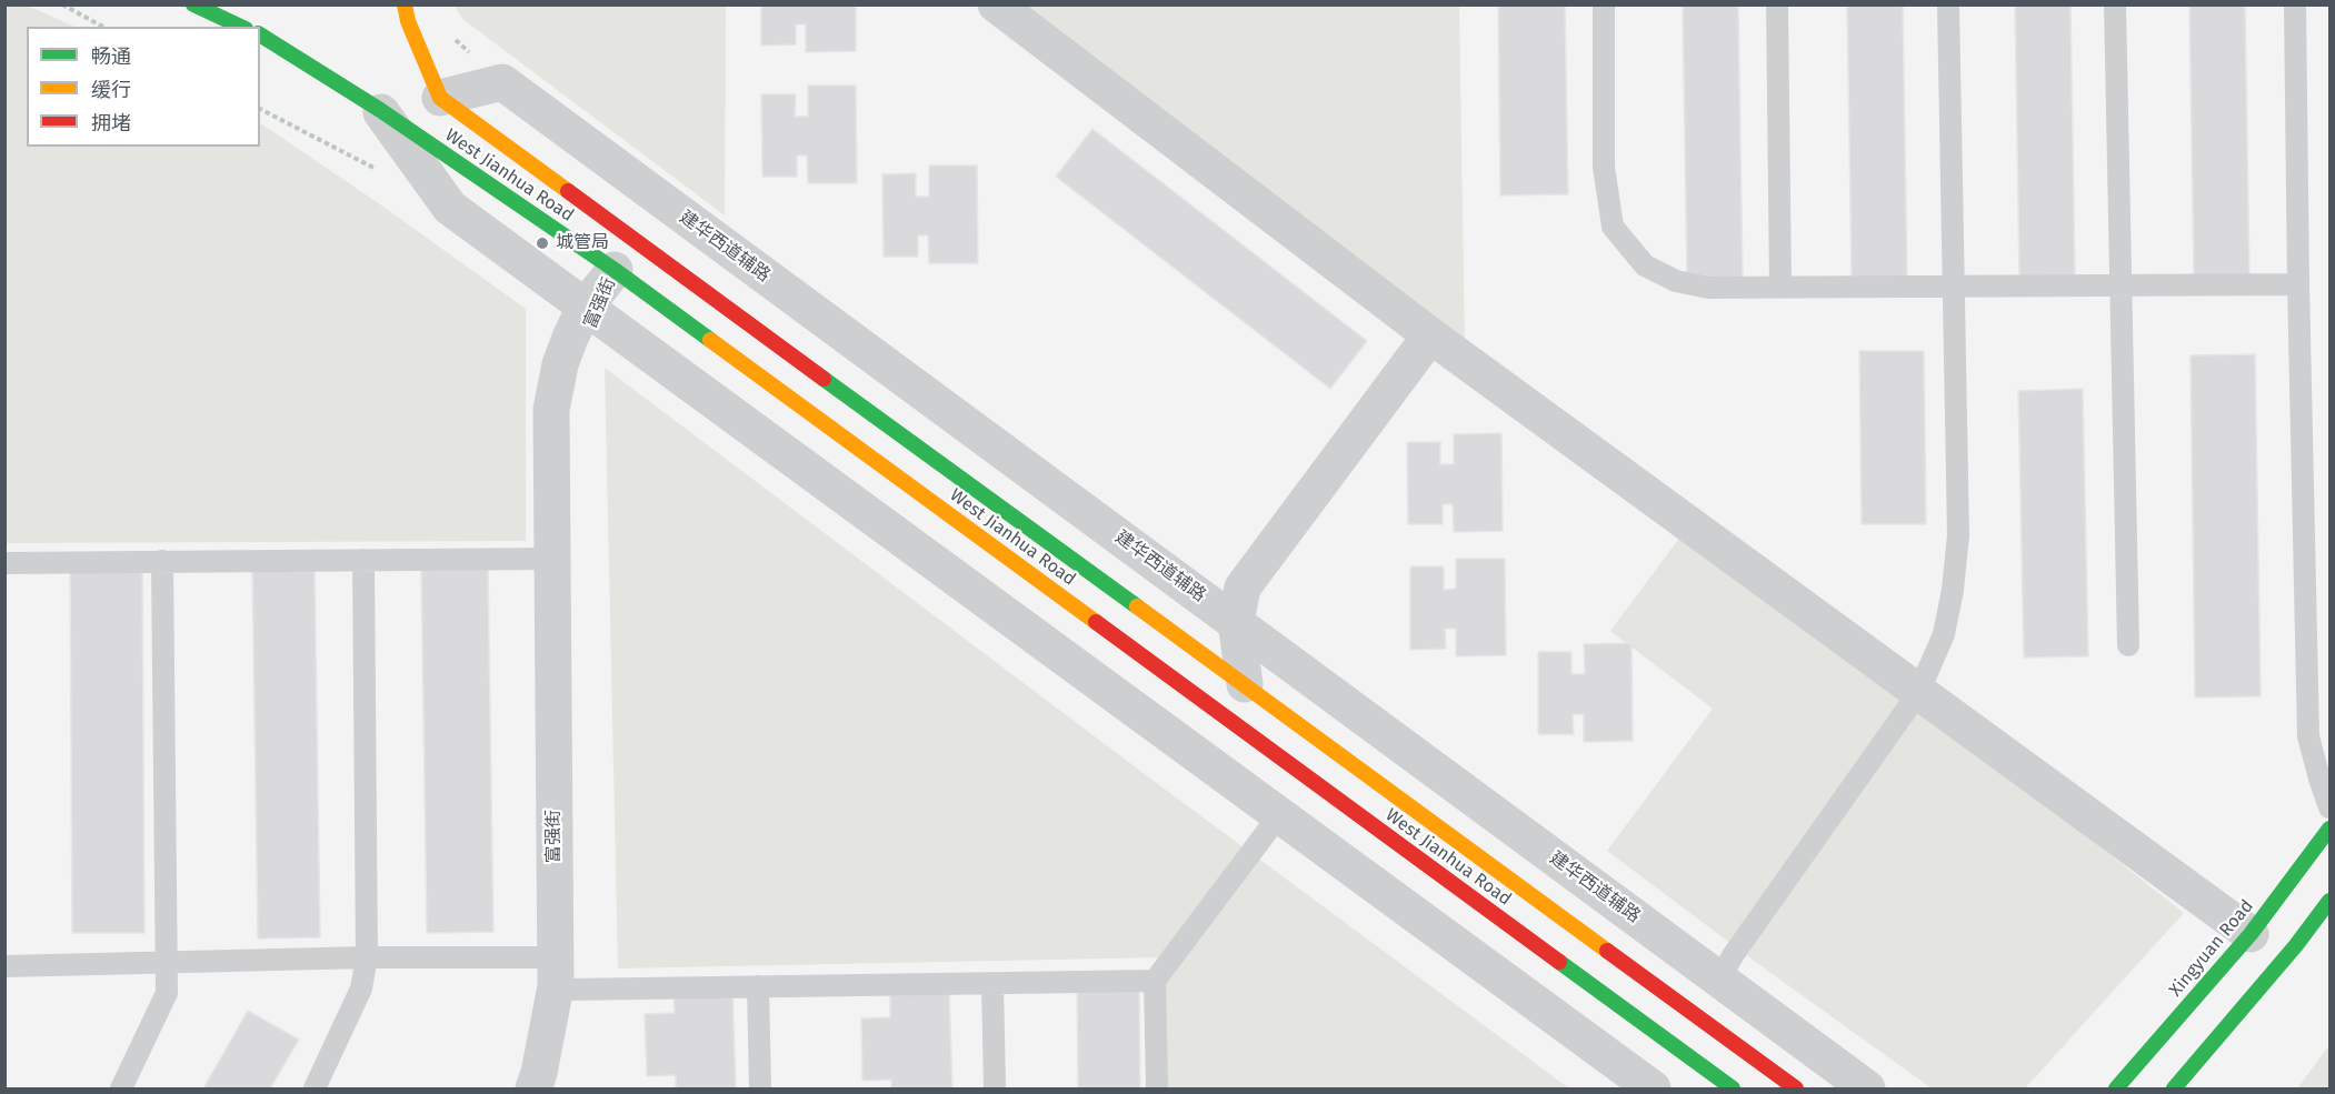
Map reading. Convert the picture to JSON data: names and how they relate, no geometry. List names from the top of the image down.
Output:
{
  "streets": {
    "main road": ["West Jianhua Road", "Xingyuan Road"],
    "street": ["建华西道辅路", "富强街"]
  },
  "crossings": [
    ["West Jianhua Road", "富强街"]
  ],
  "places": ["城管局"],
  "legend": ["畅通", "缓行", "拥堵"]
}
